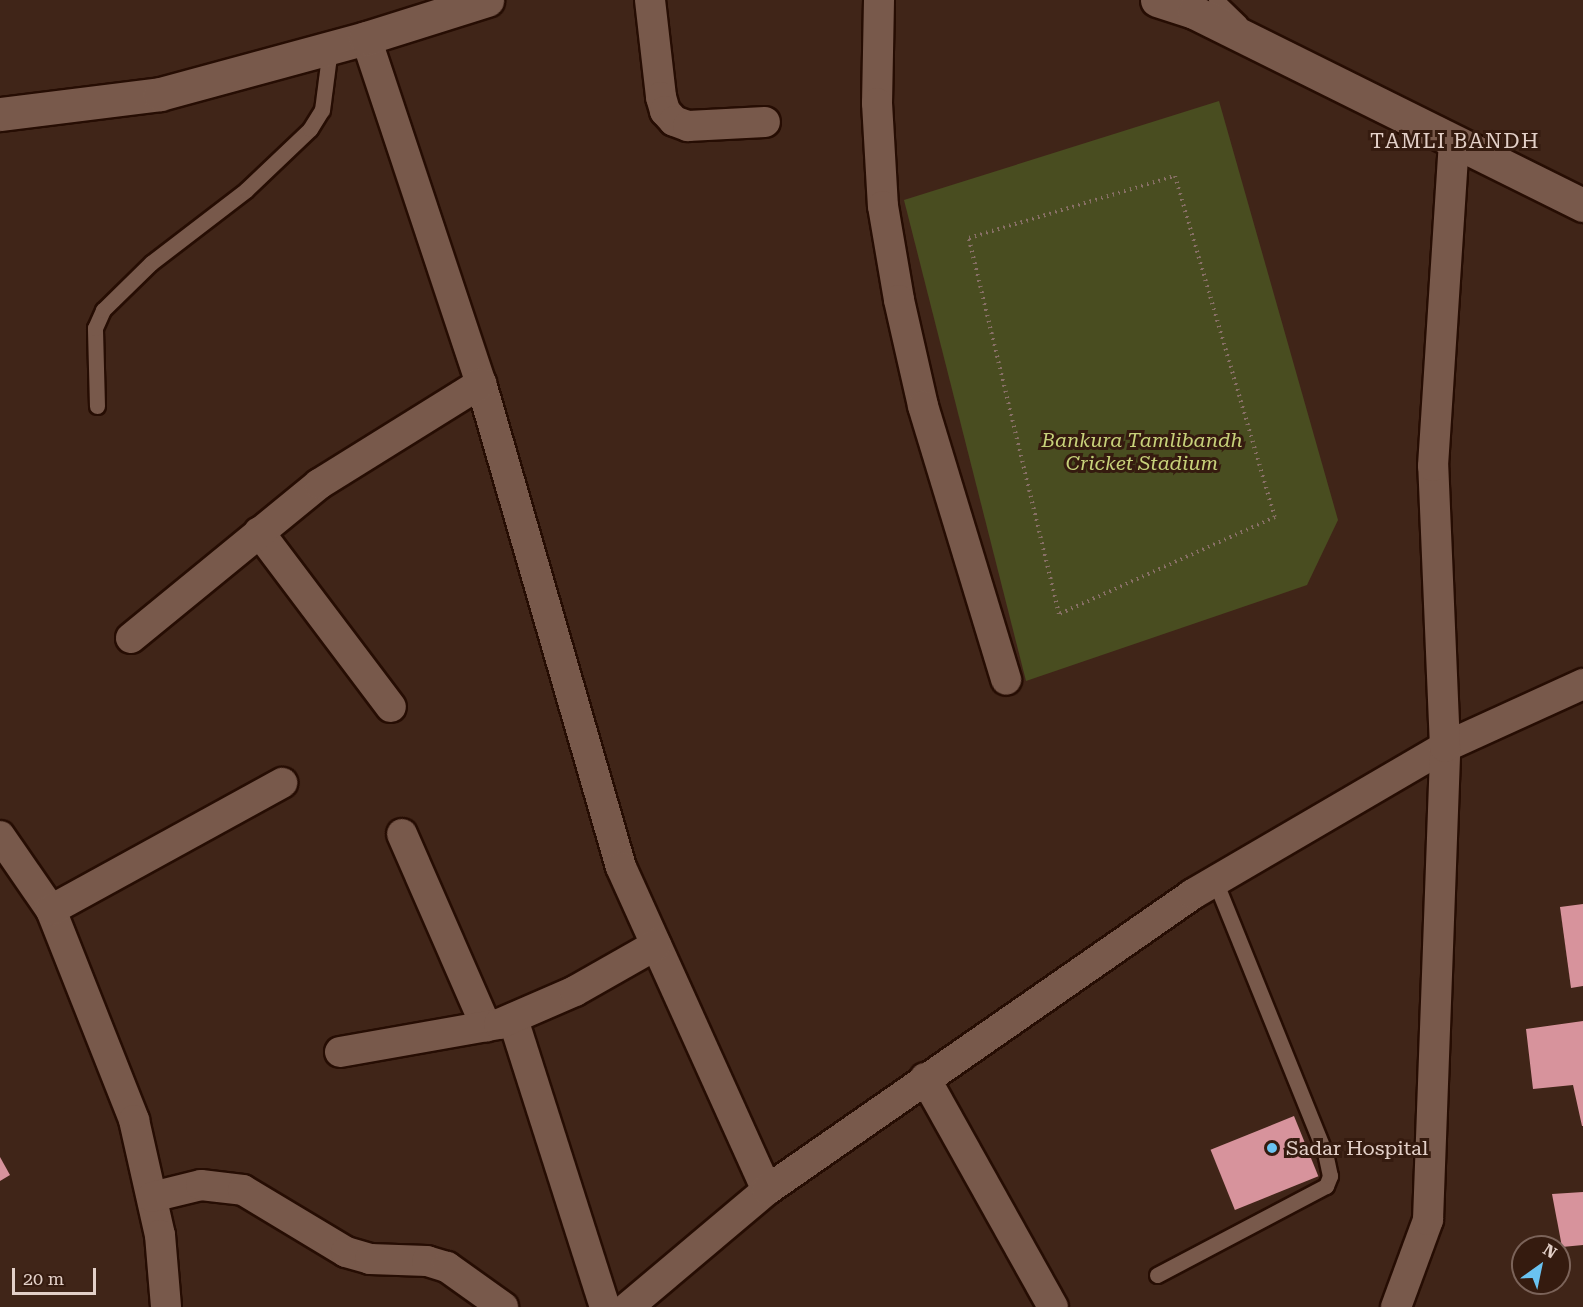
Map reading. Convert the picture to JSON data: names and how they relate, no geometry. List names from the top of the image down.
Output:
{
  "districts": ["TAMLI BANDH"],
  "parks": ["Bankura Tamlibandh Cricket Stadium"],
  "places": ["Sadar Hospital"],
  "scale_bar": "20 m",
  "north": "top right"
}
